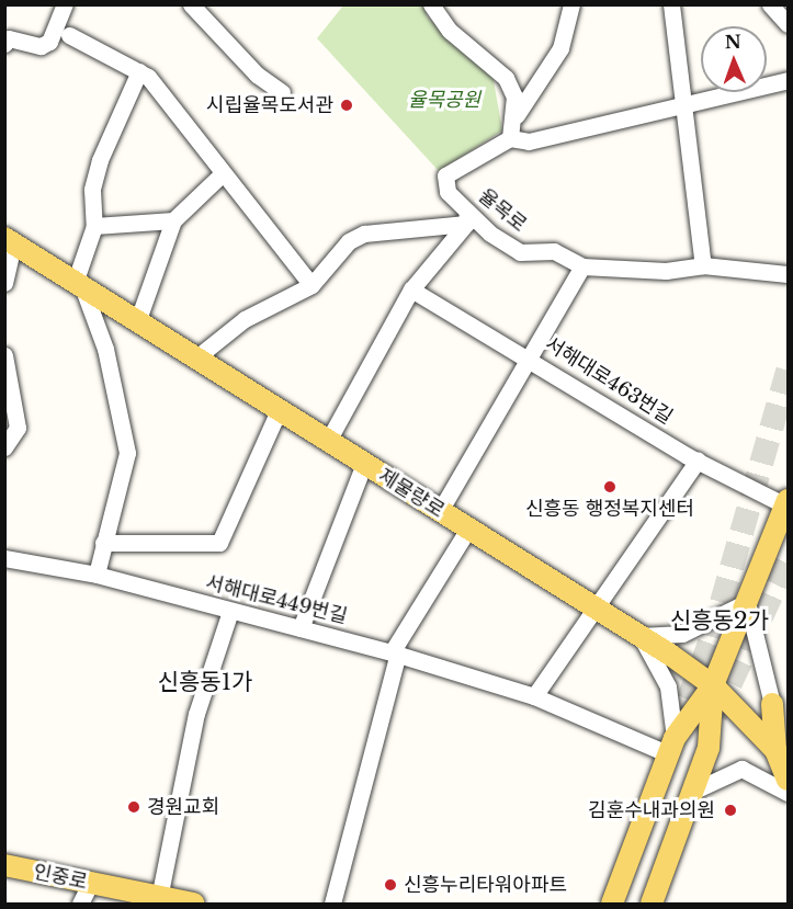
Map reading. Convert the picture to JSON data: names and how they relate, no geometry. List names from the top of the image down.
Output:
{
  "streets": {
    "main road": ["제물량로", "인중로"],
    "street": ["율목로", "서해대로463번길", "서해대로449번길"]
  },
  "districts": ["신흥동2가", "신흥동1가"],
  "parks": ["율목공원"],
  "places": [
    "시립율목도서관",
    "신흥동 행정복지센터",
    "경원교회",
    "김훈수내과의원",
    "신흥누리타워아파트"
  ],
  "north": "top"
}
